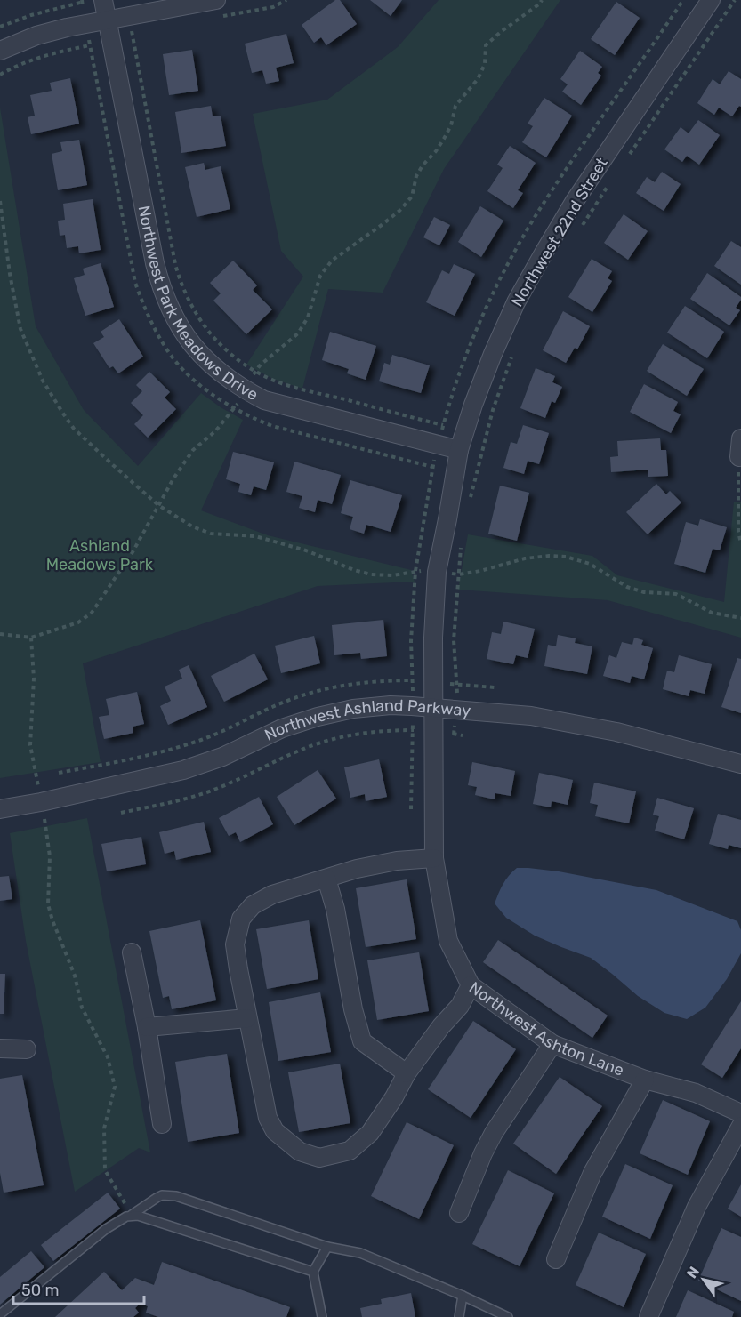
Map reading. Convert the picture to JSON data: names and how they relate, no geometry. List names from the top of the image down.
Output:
{
  "streets": {
    "street": [
      "Northwest 22nd Street",
      "Northwest Park Meadows Drive",
      "Northwest Ashland Parkway",
      "Northwest Ashton Lane"
    ]
  },
  "crossings": [
    ["Northwest 22nd Street", "Northwest Park Meadows Drive"],
    ["Northwest 22nd Street", "Northwest Ashland Parkway"],
    ["Northwest 22nd Street", "Northwest Ashton Lane"],
    ["Northwest Ashland Parkway", "Northwest Ashton Lane"]
  ],
  "parks": ["Ashland Meadows Park"],
  "scale_bar": "50 m",
  "north": "top left"
}
